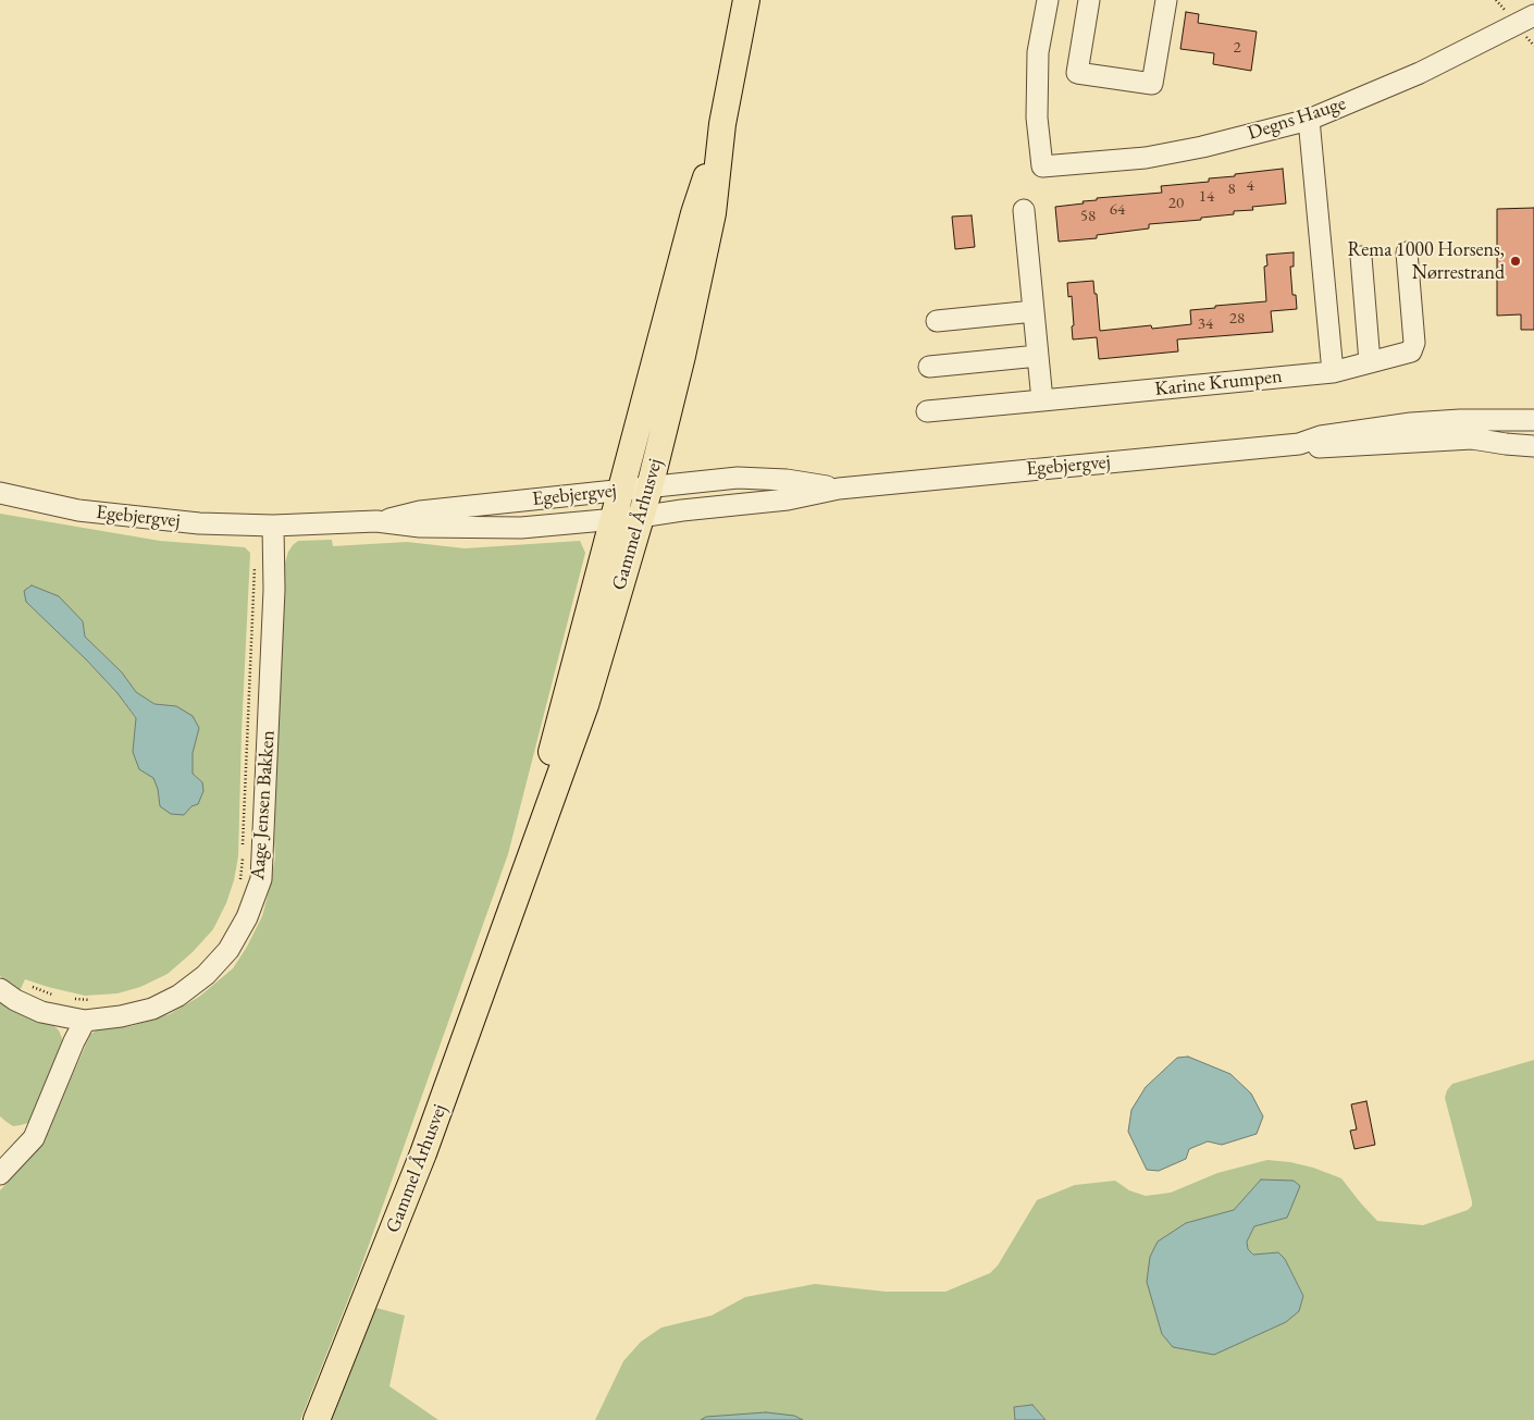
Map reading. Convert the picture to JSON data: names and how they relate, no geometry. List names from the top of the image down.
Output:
{
  "streets": {
    "main road": ["Gammel Århusvej"],
    "street": [
      "Degns Hauge",
      "Karine Krumpen",
      "Egebjergvej",
      "Aage Jensen Bakken"
    ]
  },
  "crossings": [
    ["Egebjergvej", "Gammel Århusvej"],
    ["Egebjergvej", "Aage Jensen Bakken"]
  ],
  "places": ["Rema 1000 Horsens, Nørrestrand"],
  "house_numbers": [
    "2",
    "4",
    "8",
    "14",
    "20",
    "64",
    "58",
    "28",
    "34"
  ]
}
